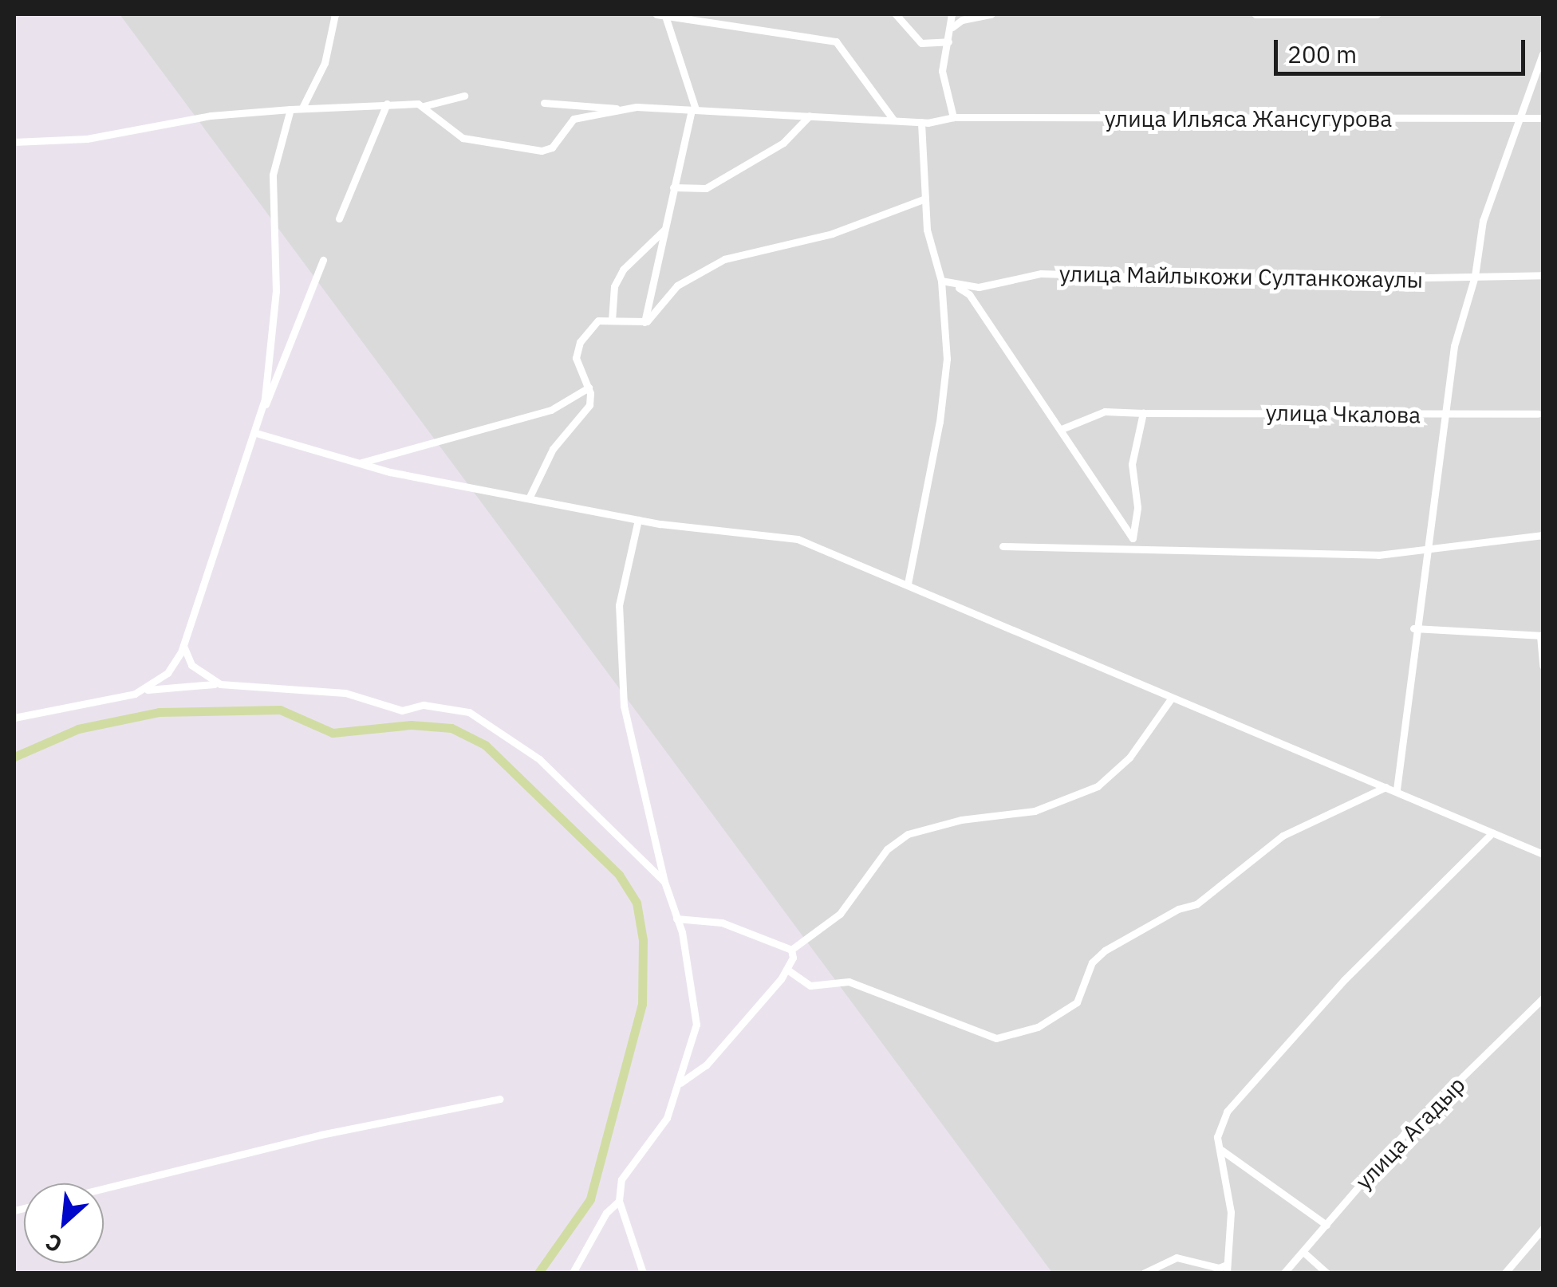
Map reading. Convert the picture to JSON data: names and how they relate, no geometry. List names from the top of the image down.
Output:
{
  "streets": {
    "street": [
      "улица Ильяса Жансугурова",
      "улица Майлыкожи Султанкожаулы",
      "улица Чкалова",
      "улица Агадыр"
    ]
  },
  "scale_bar": "200 m",
  "north": "bottom left"
}
